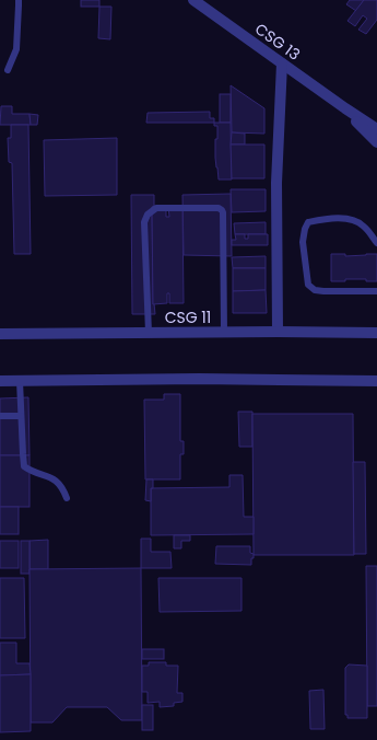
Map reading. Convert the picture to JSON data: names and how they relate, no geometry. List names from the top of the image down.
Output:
{
  "streets": {
    "street": ["CSG 13", "CSG 11"]
  }
}
